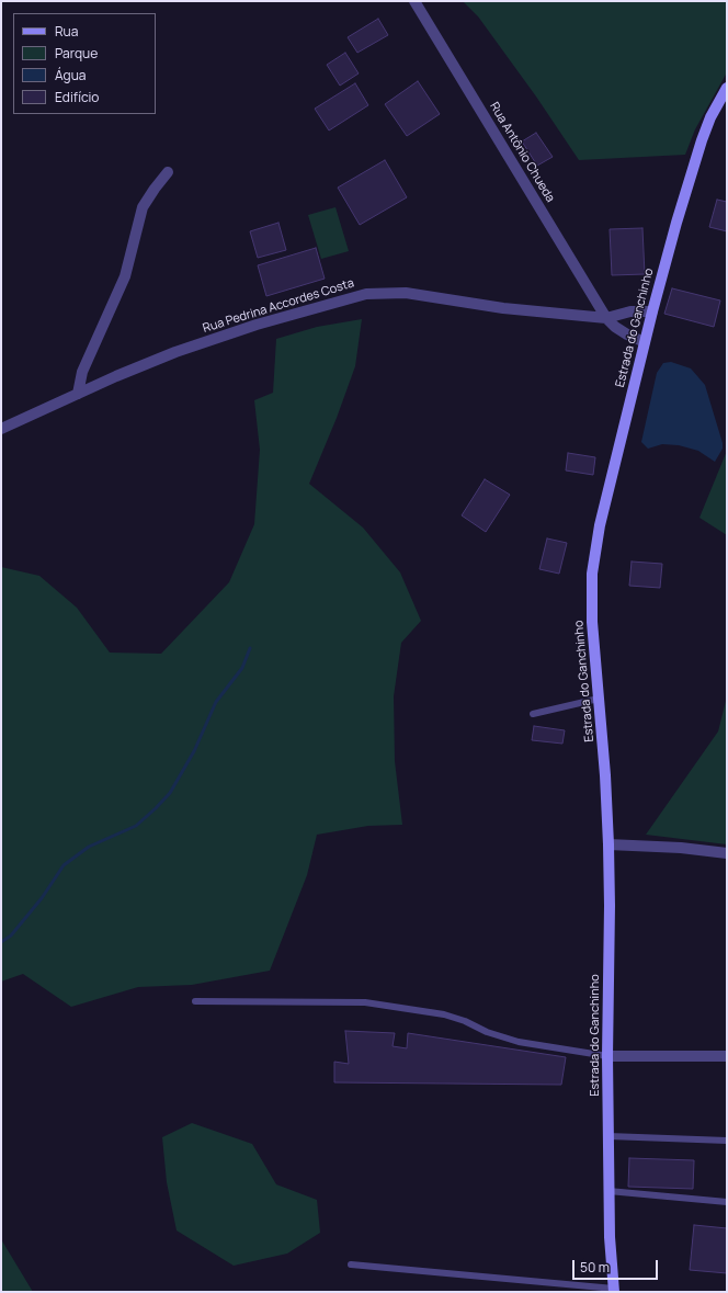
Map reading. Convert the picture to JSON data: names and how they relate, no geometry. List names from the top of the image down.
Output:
{
  "streets": {
    "street": ["Rua Antônio Chueda", "Rua Pedrina Accordes Costa", "Estrada do Ganchinho"]
  },
  "crossings": [
    ["Rua Antônio Chueda", "Rua Pedrina Accordes Costa"],
    ["Rua Pedrina Accordes Costa", "Estrada do Ganchinho"]
  ],
  "legend": [
    "Rua",
    "Parque",
    "Água",
    "Edifício"
  ],
  "scale_bar": "50 m"
}
